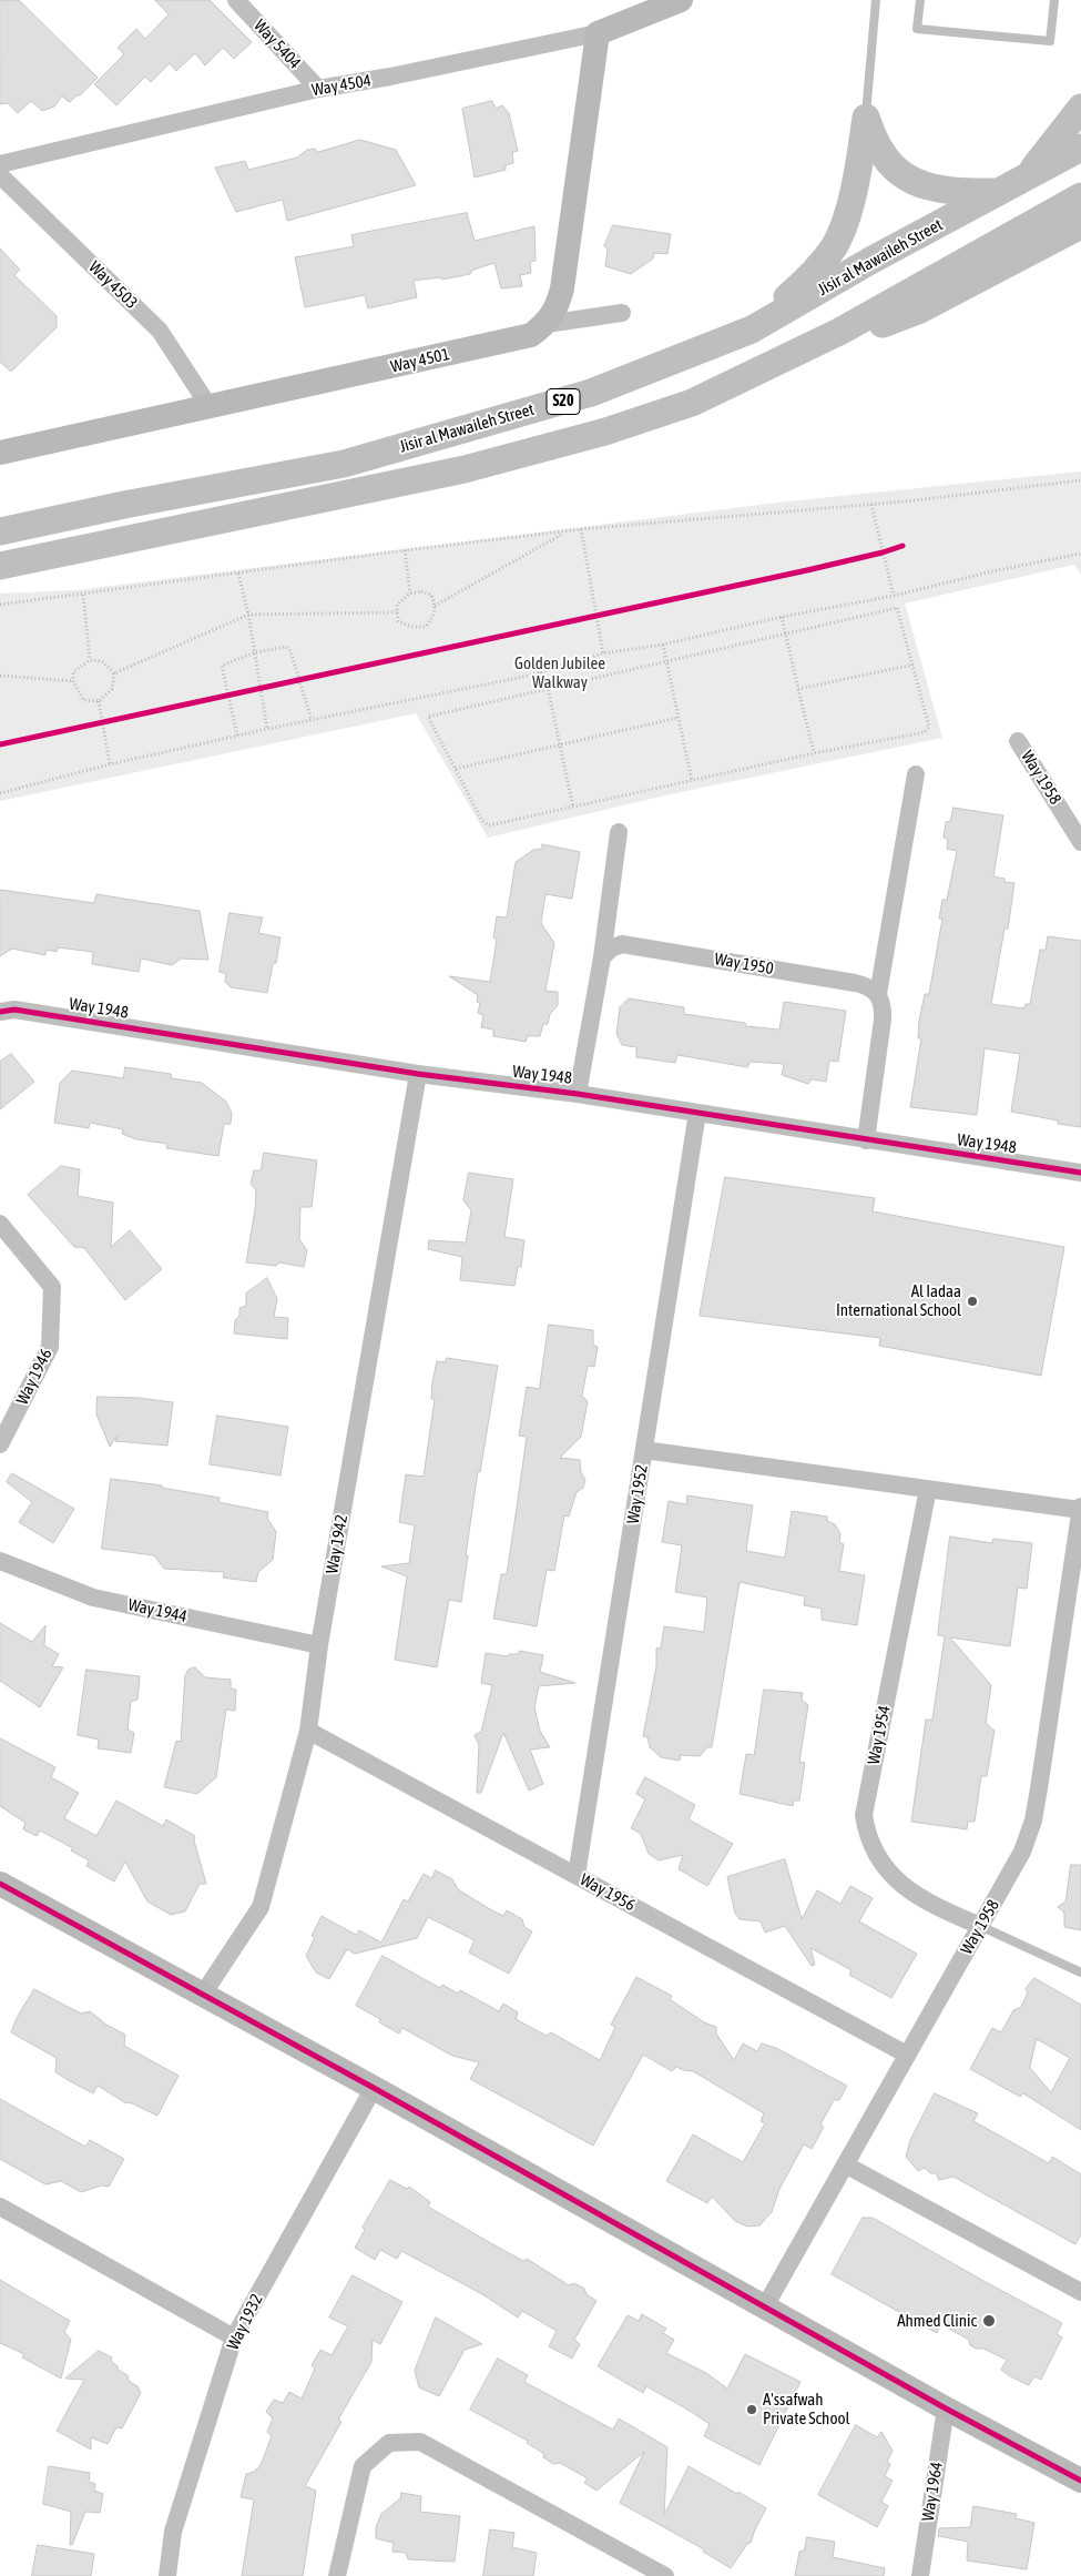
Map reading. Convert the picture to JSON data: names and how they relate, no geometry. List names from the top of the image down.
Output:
{
  "streets": {
    "main road": ["Jisir al Mawaileh Street", "S20"],
    "street": [
      "Way 5404",
      "Way 4504",
      "Way 4503",
      "Way 4501",
      "Way 1958",
      "Way 1950",
      "Way 1948",
      "Way 1946",
      "Way 1952",
      "Way 1942",
      "Way 1944",
      "Way 1954",
      "Way 1956",
      "Way 1932",
      "Way 1964"
    ]
  },
  "crossings": [
    ["Way 5404", "Way 4504"],
    ["Way 4503", "Way 4501"],
    ["Way 1958", "Way 1954"],
    ["Way 1958", "Way 1956"],
    ["Way 1948", "Way 1952"],
    ["Way 1948", "Way 1942"],
    ["Way 1952", "Way 1956"],
    ["Way 1942", "Way 1944"],
    ["Way 1942", "Way 1956"]
  ],
  "parks": ["Golden Jubilee Walkway"],
  "places": ["Al Iadaa International School", "Ahmed Clinic", "A'ssafwah Private School"]
}
